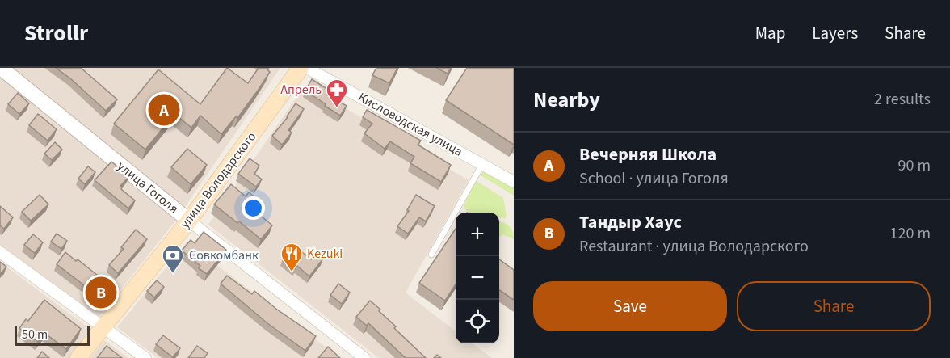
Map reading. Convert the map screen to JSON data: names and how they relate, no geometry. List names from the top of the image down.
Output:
{
  "streets": {
    "main road": ["улица Володарского"],
    "street": ["Кисловодская улица", "улица Гоголя"]
  },
  "crossings": [
    ["улица Володарского", "улица Гоголя"]
  ],
  "places": {
    "pharmacy": ["Апрель"],
    "restaurant": ["Kezuki"],
    "bank": ["Совкомбанк"]
  },
  "scale_bar": "50 m",
  "page": {
    "header": "Strollr",
    "nav": ["Map", "Layers", "Share"],
    "heading": ["Nearby", "2 results"],
    "pins": ["A", "B"],
    "list": [
      {
        "mark": "A",
        "name": "Вечерняя Школа",
        "note": "School · улица Гоголя",
        "value": "90 m"
      },
      {
        "mark": "B",
        "name": "Тандыр Хаус",
        "note": "Restaurant · улица Володарского",
        "value": "120 m"
      }
    ],
    "map_buttons": ["+", "−"],
    "buttons": ["Save", "Share"],
    "scale": "50 m"
  }
}
